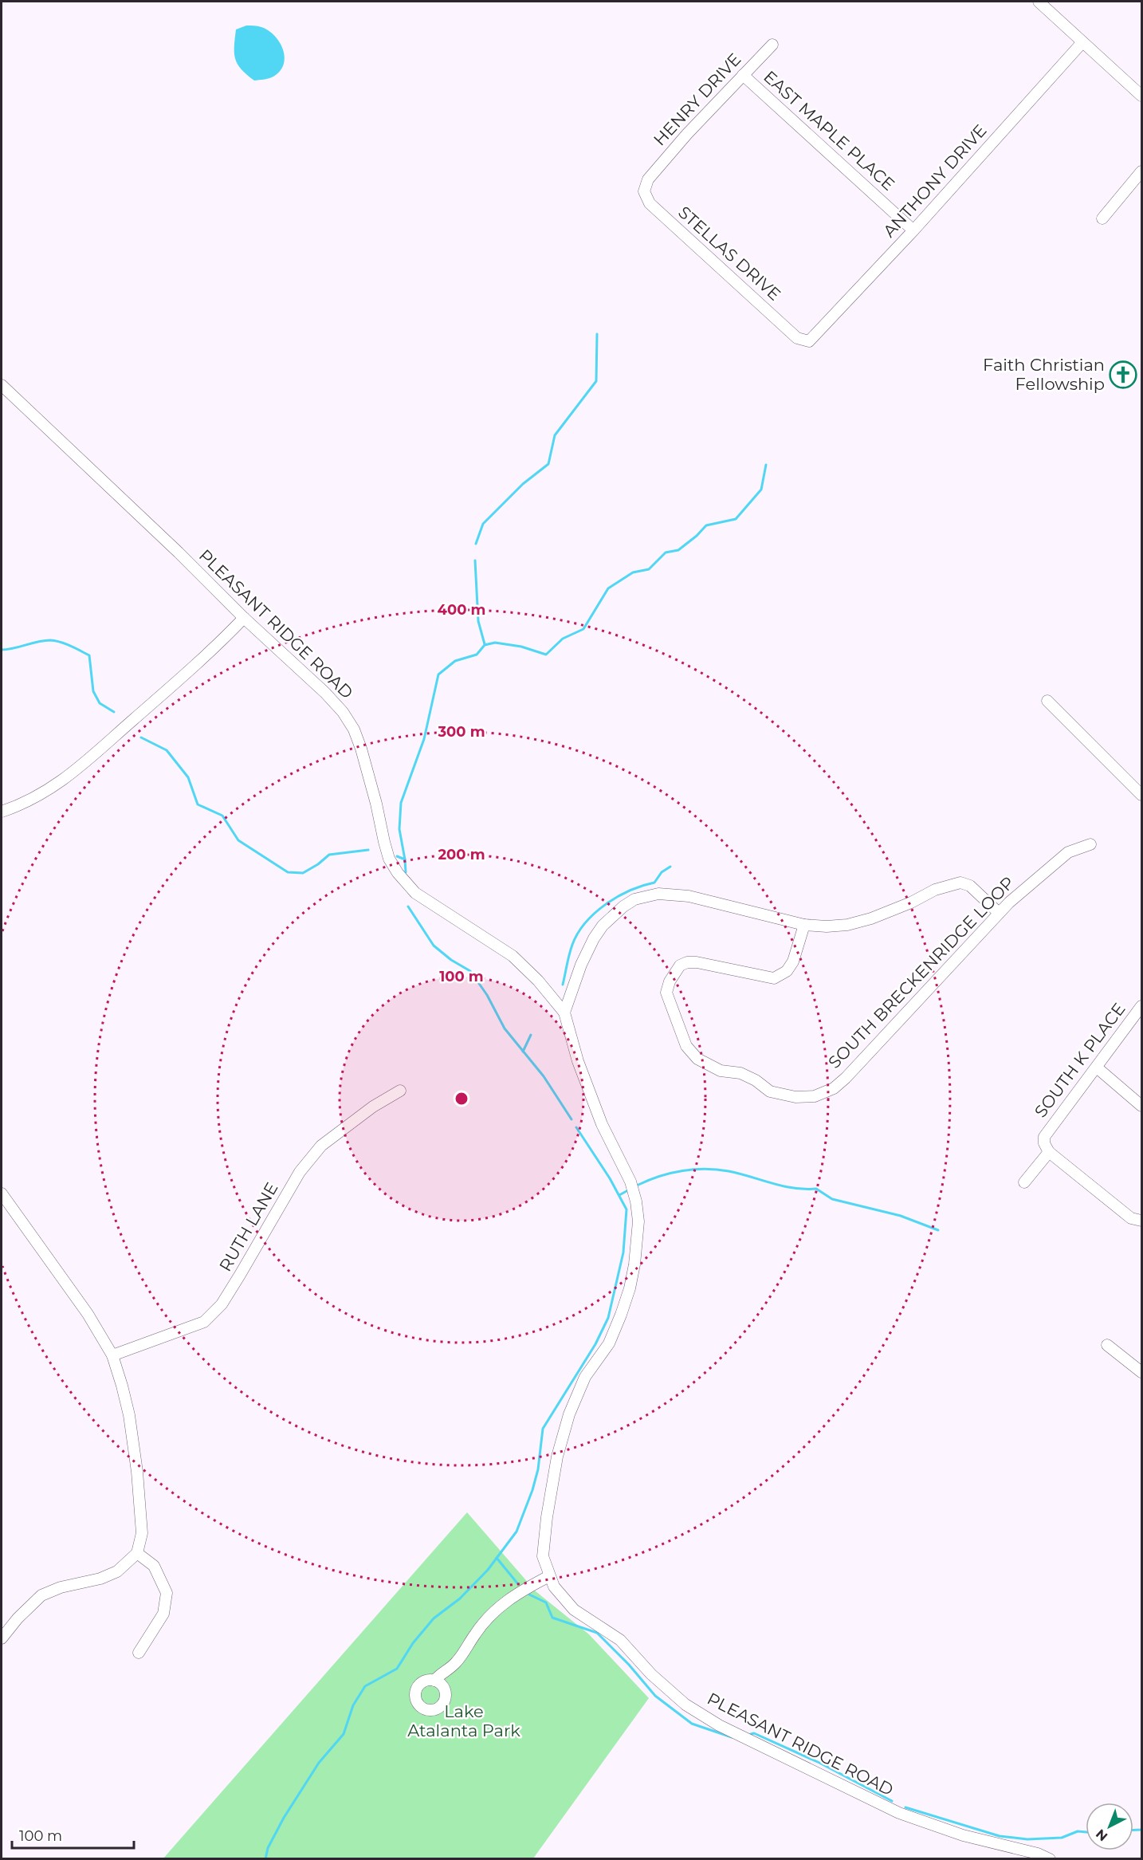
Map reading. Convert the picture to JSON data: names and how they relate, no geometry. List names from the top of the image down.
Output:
{
  "streets": {
    "street": [
      "HENRY DRIVE",
      "EAST MAPLE PLACE",
      "ANTHONY DRIVE",
      "STELLAS DRIVE",
      "PLEASANT RIDGE ROAD",
      "SOUTH BRECKENRIDGE LOOP",
      "SOUTH K PLACE",
      "RUTH LANE"
    ]
  },
  "crossings": [
    ["HENRY DRIVE", "EAST MAPLE PLACE"],
    ["HENRY DRIVE", "STELLAS DRIVE"],
    ["EAST MAPLE PLACE", "ANTHONY DRIVE"],
    ["ANTHONY DRIVE", "STELLAS DRIVE"]
  ],
  "parks": ["Lake Atalanta Park"],
  "places": {
    "church": ["Faith Christian Fellowship"]
  },
  "scale_bar": "100 m",
  "north": "bottom left",
  "rings": [
    "400 m",
    "300 m",
    "200 m",
    "100 m"
  ]
}
